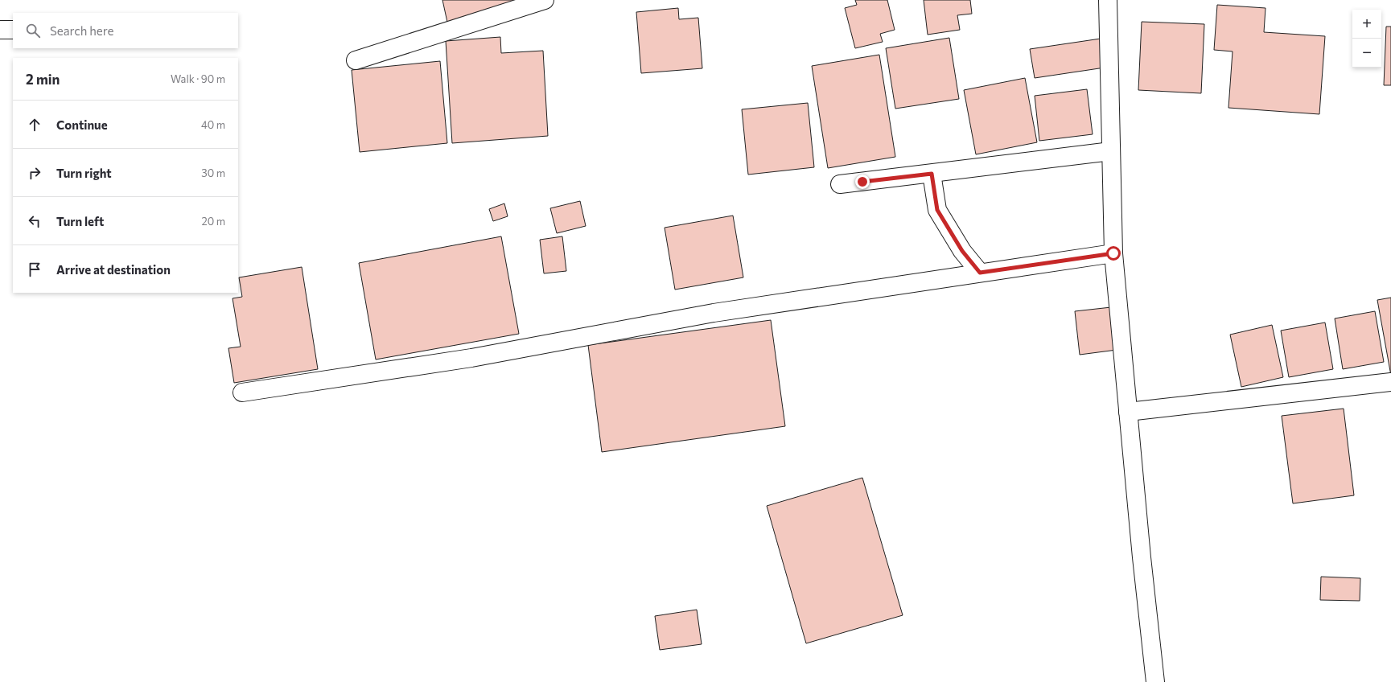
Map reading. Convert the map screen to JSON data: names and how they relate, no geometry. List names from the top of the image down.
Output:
{
  "page": {
    "map_buttons": ["+", "−"],
    "search": "Search here",
    "heading": ["2 min", "Walk · 90 m"],
    "list": [
      ["Continue", "40 m"],
      ["Turn right", "30 m"],
      ["Turn left", "20 m"],
      "Arrive at destination"
    ]
  }
}
